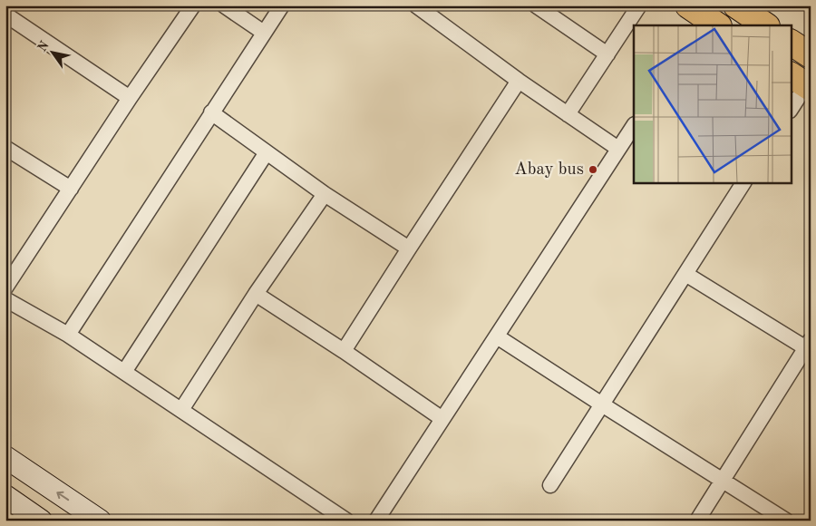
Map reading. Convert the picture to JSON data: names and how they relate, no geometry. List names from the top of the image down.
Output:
{
  "places": ["Abay bus"],
  "north": "top left"
}
